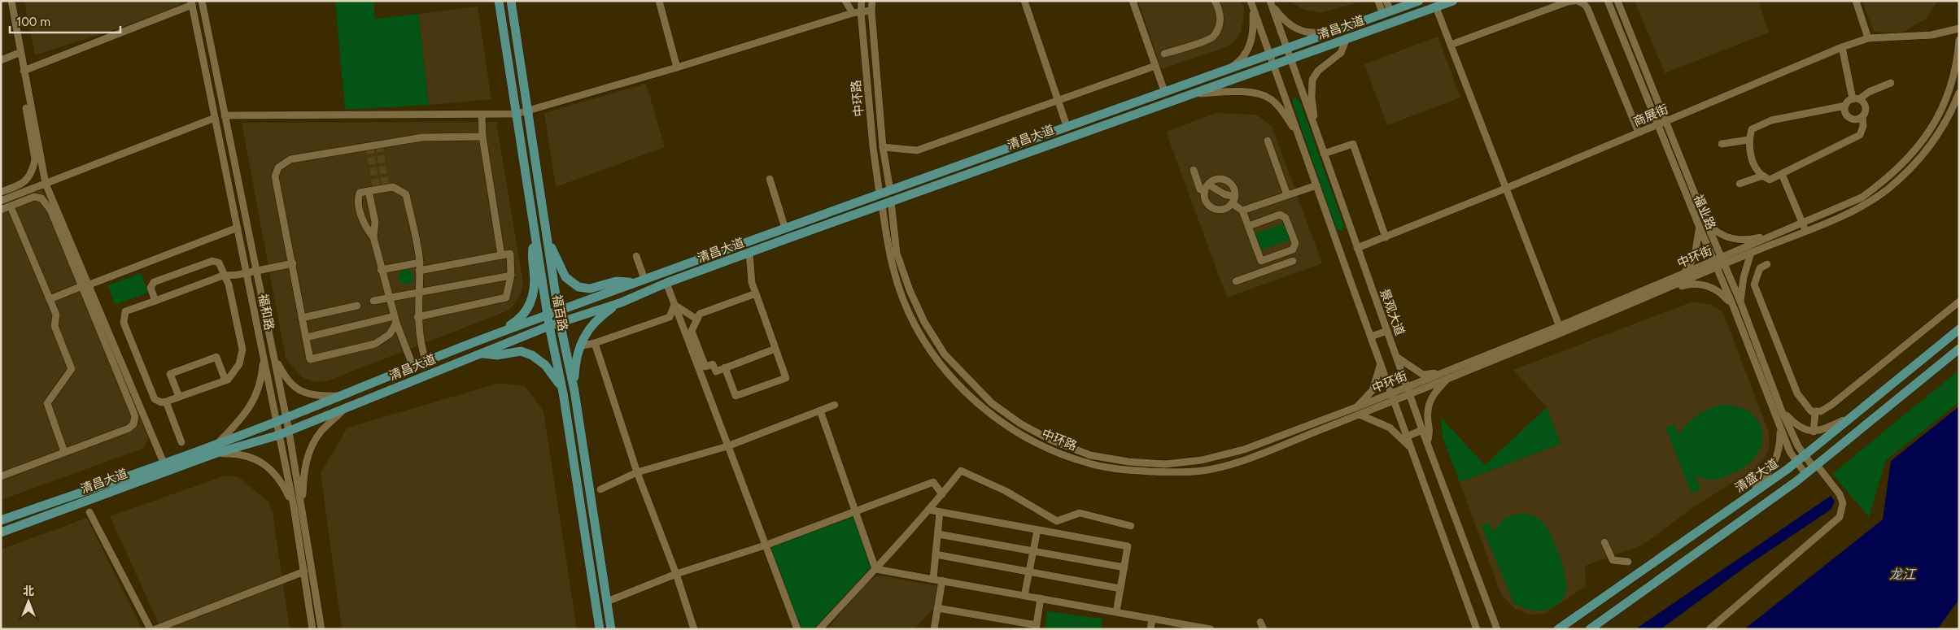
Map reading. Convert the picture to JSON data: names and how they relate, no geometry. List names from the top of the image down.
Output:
{
  "streets": {
    "main road": ["清昌大道", "福百路", "清盛大道"],
    "street": [
      "中环路",
      "商展街",
      "福业路",
      "中环街",
      "福和路",
      "景观大道"
    ]
  },
  "crossings": [
    ["清昌大道", "中环路"],
    ["清昌大道", "福和路"],
    ["清昌大道", "景观大道"],
    ["清昌大道", "福百路"],
    ["中环路", "中环街"],
    ["商展街", "福业路"],
    ["商展街", "景观大道"],
    ["福业路", "中环街"],
    ["福业路", "清盛大道"],
    ["中环街", "景观大道"]
  ],
  "water": ["龙江"],
  "scale_bar": "100 m",
  "north": "top"
}
